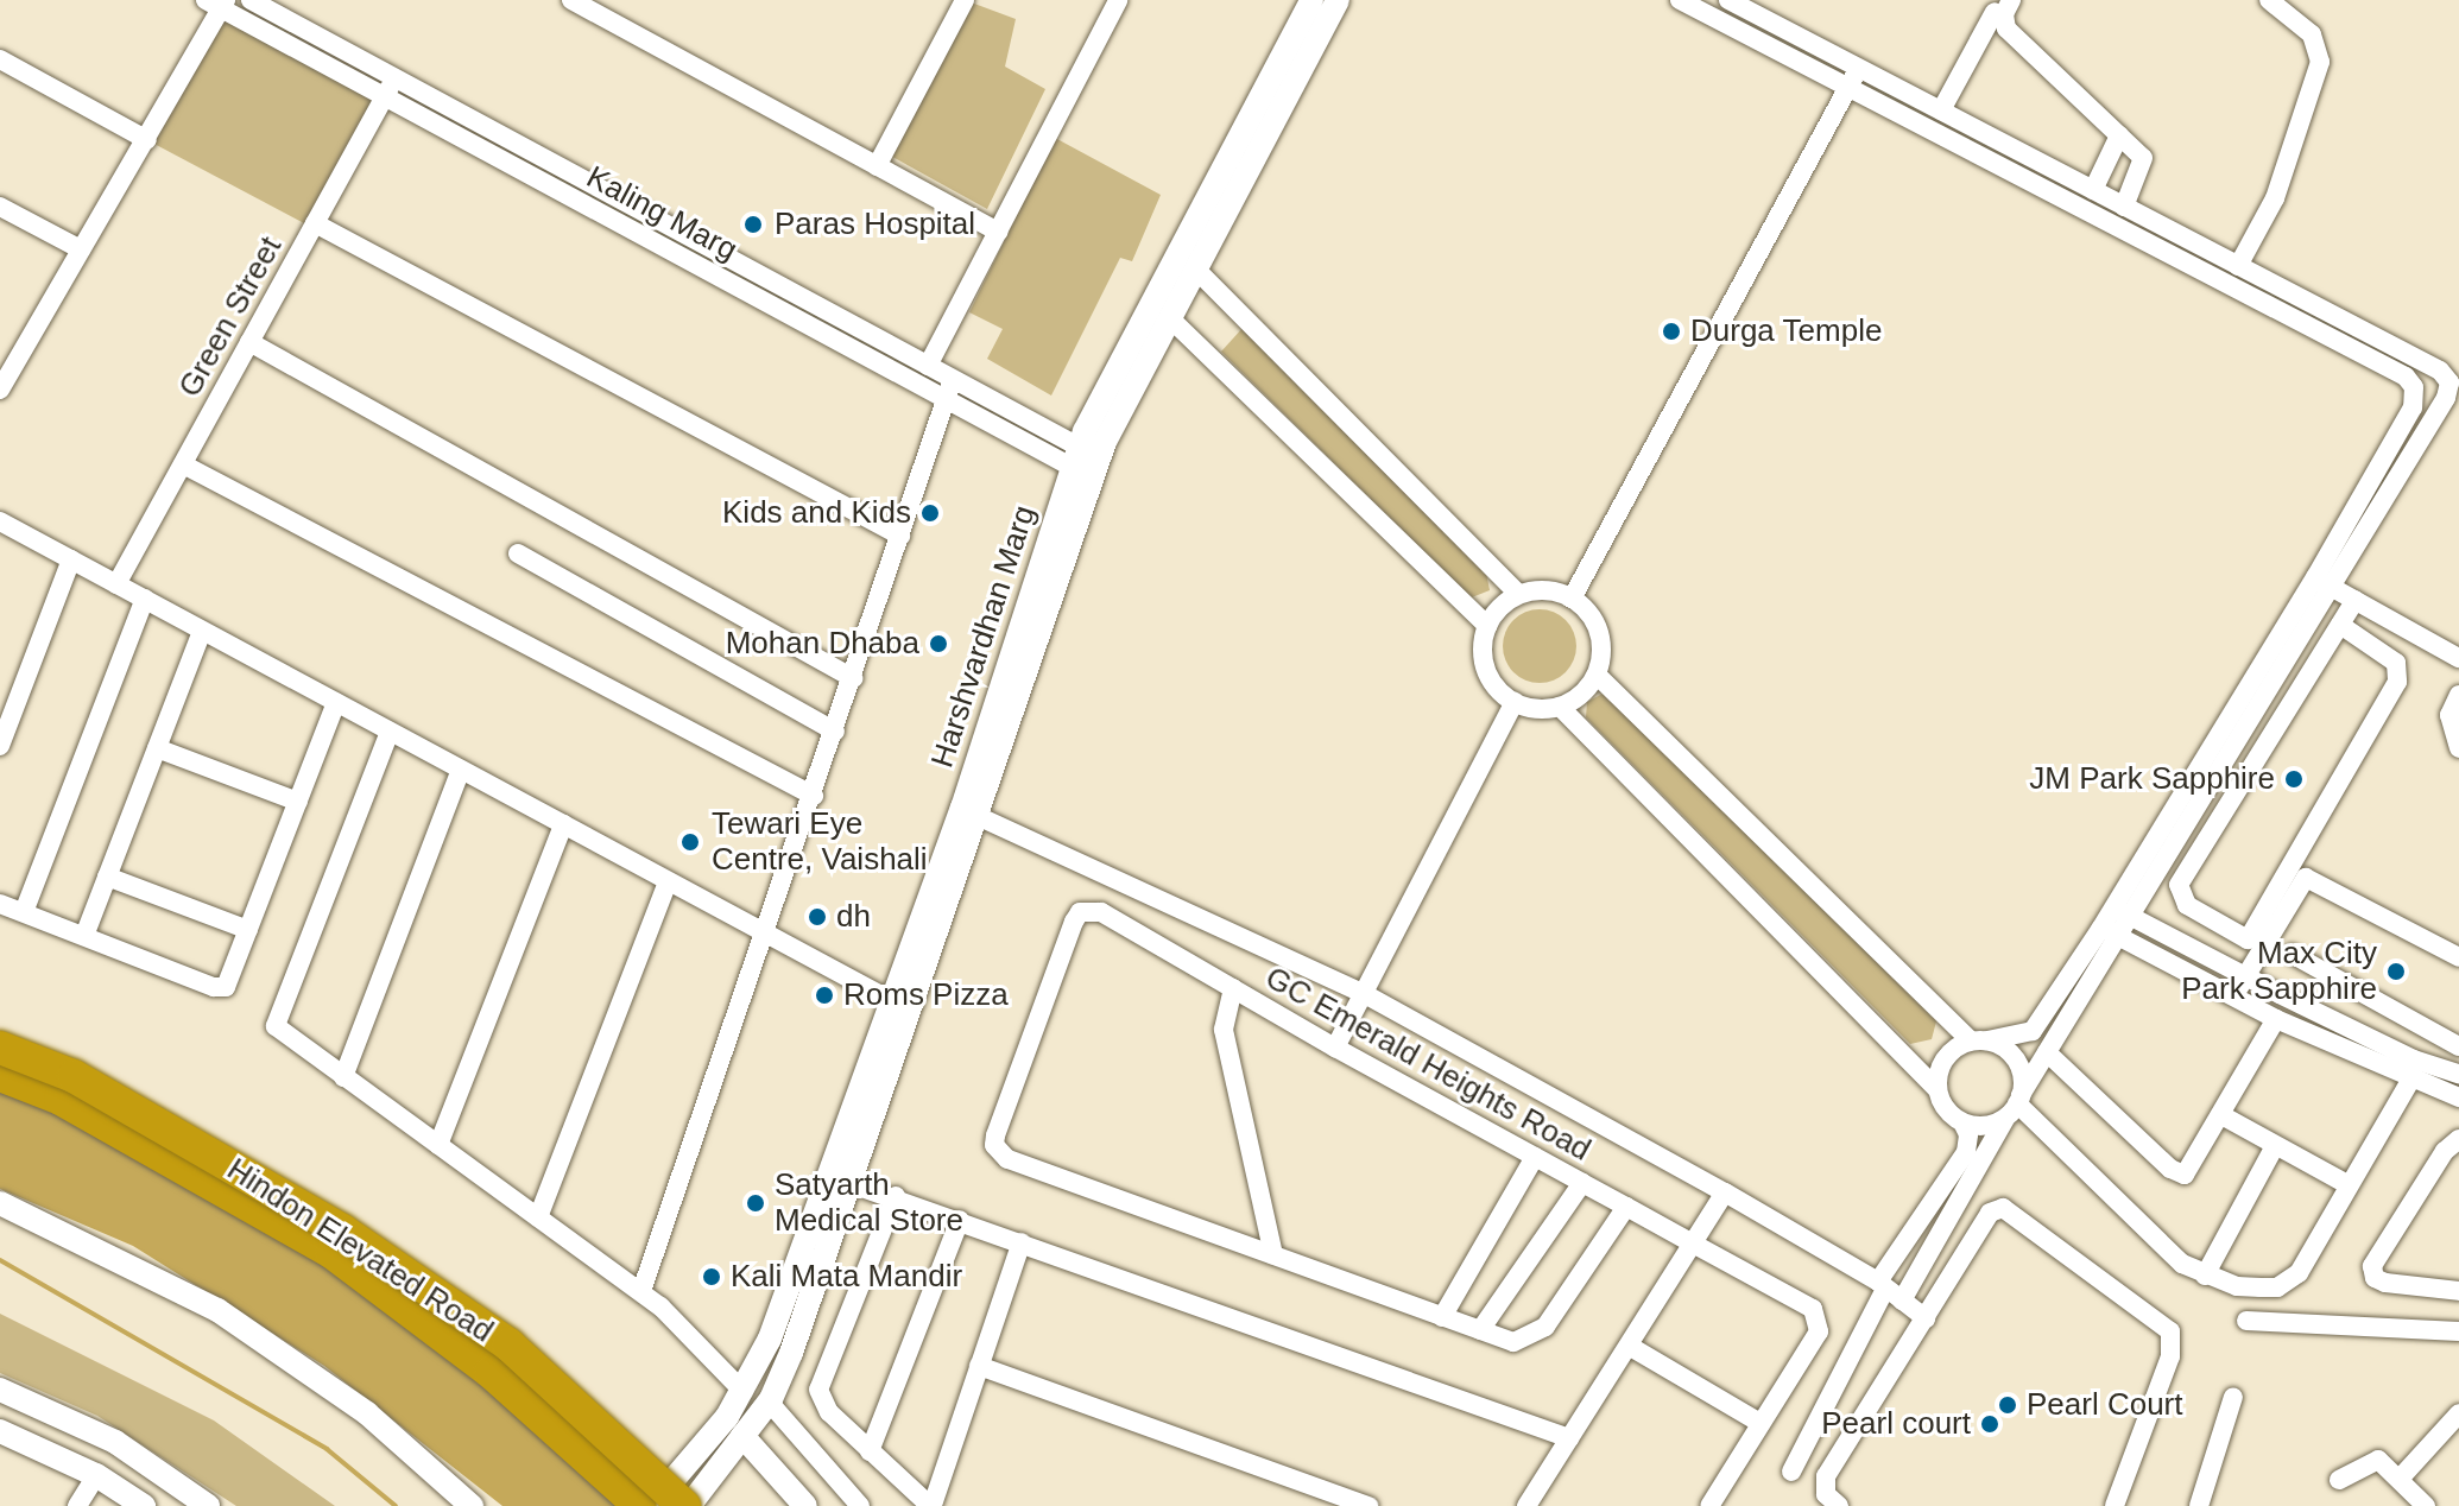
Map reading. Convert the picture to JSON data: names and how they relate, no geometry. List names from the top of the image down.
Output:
{
  "streets": {
    "highway": ["Hindon Elevated Road"],
    "street": [
      "Kaling Marg",
      "Green Street",
      "Harshvardhan Marg",
      "GC Emerald Heights Road"
    ]
  },
  "crossings": [
    ["Kaling Marg", "Green Street"],
    ["Kaling Marg", "Harshvardhan Marg"],
    ["Harshvardhan Marg", "Hindon Elevated Road"]
  ],
  "places": [
    "Paras Hospital",
    "Durga Temple",
    "Kids and Kids",
    "Mohan Dhaba",
    "JM Park Sapphire",
    "Tewari Eye Centre, Vaishali",
    "dh",
    "Max City Park Sapphire",
    "Roms Pizza",
    "Satyarth Medical Store",
    "Kali Mata Mandir",
    "Pearl Court",
    "Pearl court"
  ]
}
